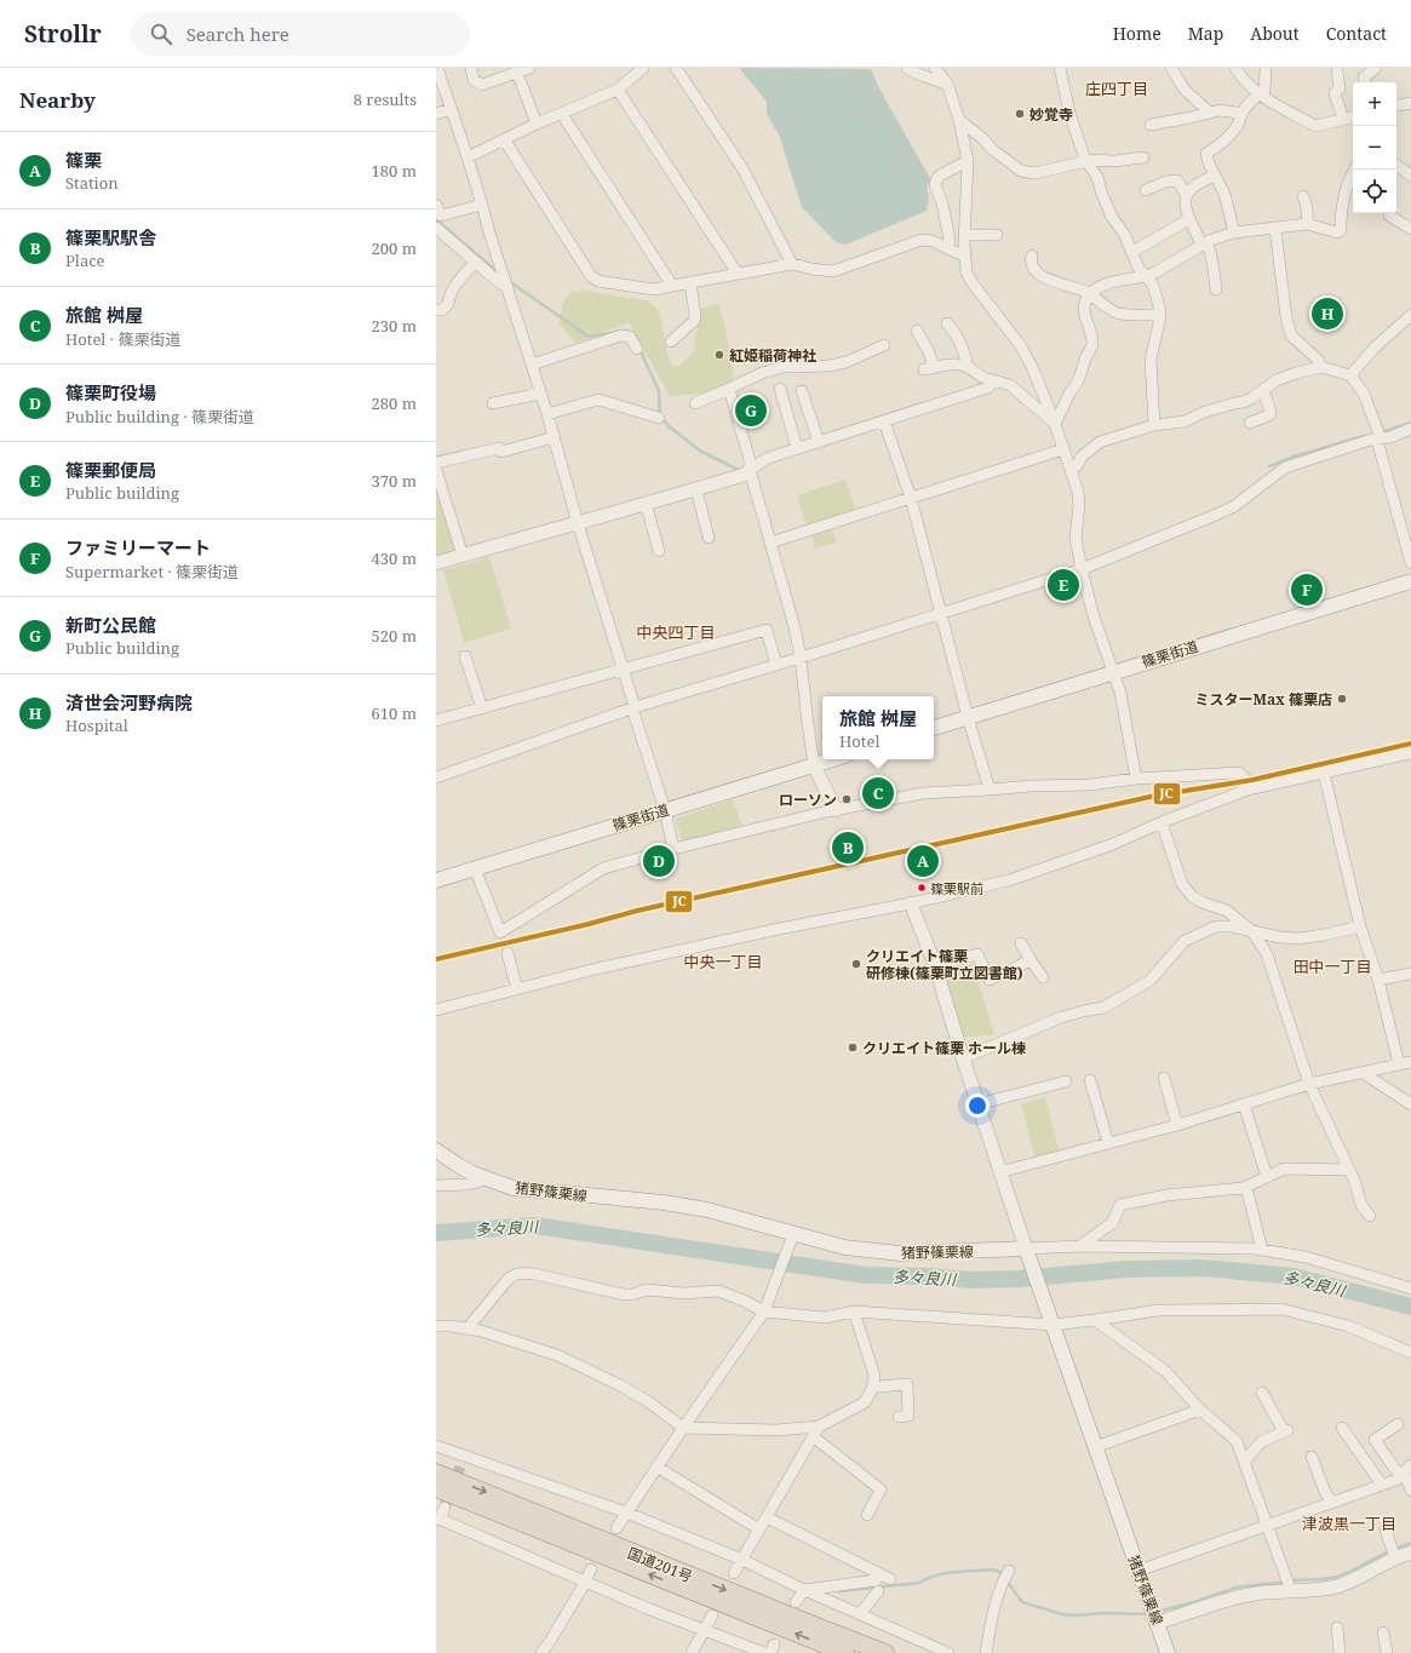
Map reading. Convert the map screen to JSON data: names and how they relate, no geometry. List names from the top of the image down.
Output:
{
  "streets": {
    "highway": ["国道201号"],
    "main road": ["篠栗街道", "猪野篠栗線"]
  },
  "districts": [
    "庄四丁目",
    "中央四丁目",
    "中央一丁目",
    "田中一丁目",
    "津波黒一丁目"
  ],
  "water": ["多々良川"],
  "places": [
    "妙覚寺",
    "紅姫稲荷神社",
    "ミスターMax 篠栗店",
    "ローソン",
    "篠栗駅前",
    "クリエイト篠栗 研修棟(篠栗町立図書館)",
    "クリエイト篠栗 ホール棟"
  ],
  "lines": ["transit line JC"],
  "page": {
    "header": "Strollr",
    "search": "Search here",
    "nav": [
      "Home",
      "Map",
      "About",
      "Contact"
    ],
    "heading": ["Nearby", "8 results"],
    "map_buttons": ["+", "−"],
    "list": [
      {
        "mark": "A",
        "name": "篠栗",
        "note": "Station",
        "value": "180 m"
      },
      {
        "mark": "B",
        "name": "篠栗駅駅舎",
        "note": "Place",
        "value": "200 m"
      },
      {
        "mark": "C",
        "name": "旅館 桝屋",
        "note": "Hotel · 篠栗街道",
        "value": "230 m"
      },
      {
        "mark": "D",
        "name": "篠栗町役場",
        "note": "Public building · 篠栗街道",
        "value": "280 m"
      },
      {
        "mark": "E",
        "name": "篠栗郵便局",
        "note": "Public building",
        "value": "370 m"
      },
      {
        "mark": "F",
        "name": "ファミリーマート",
        "note": "Supermarket · 篠栗街道",
        "value": "430 m"
      },
      {
        "mark": "G",
        "name": "新町公民館",
        "note": "Public building",
        "value": "520 m"
      },
      {
        "mark": "H",
        "name": "済世会河野病院",
        "note": "Hospital",
        "value": "610 m"
      }
    ],
    "pins": [
      "H",
      "G",
      "E",
      "F",
      "C",
      "B",
      "A",
      "D"
    ],
    "popup": ["旅館 桝屋", "Hotel"]
  }
}
